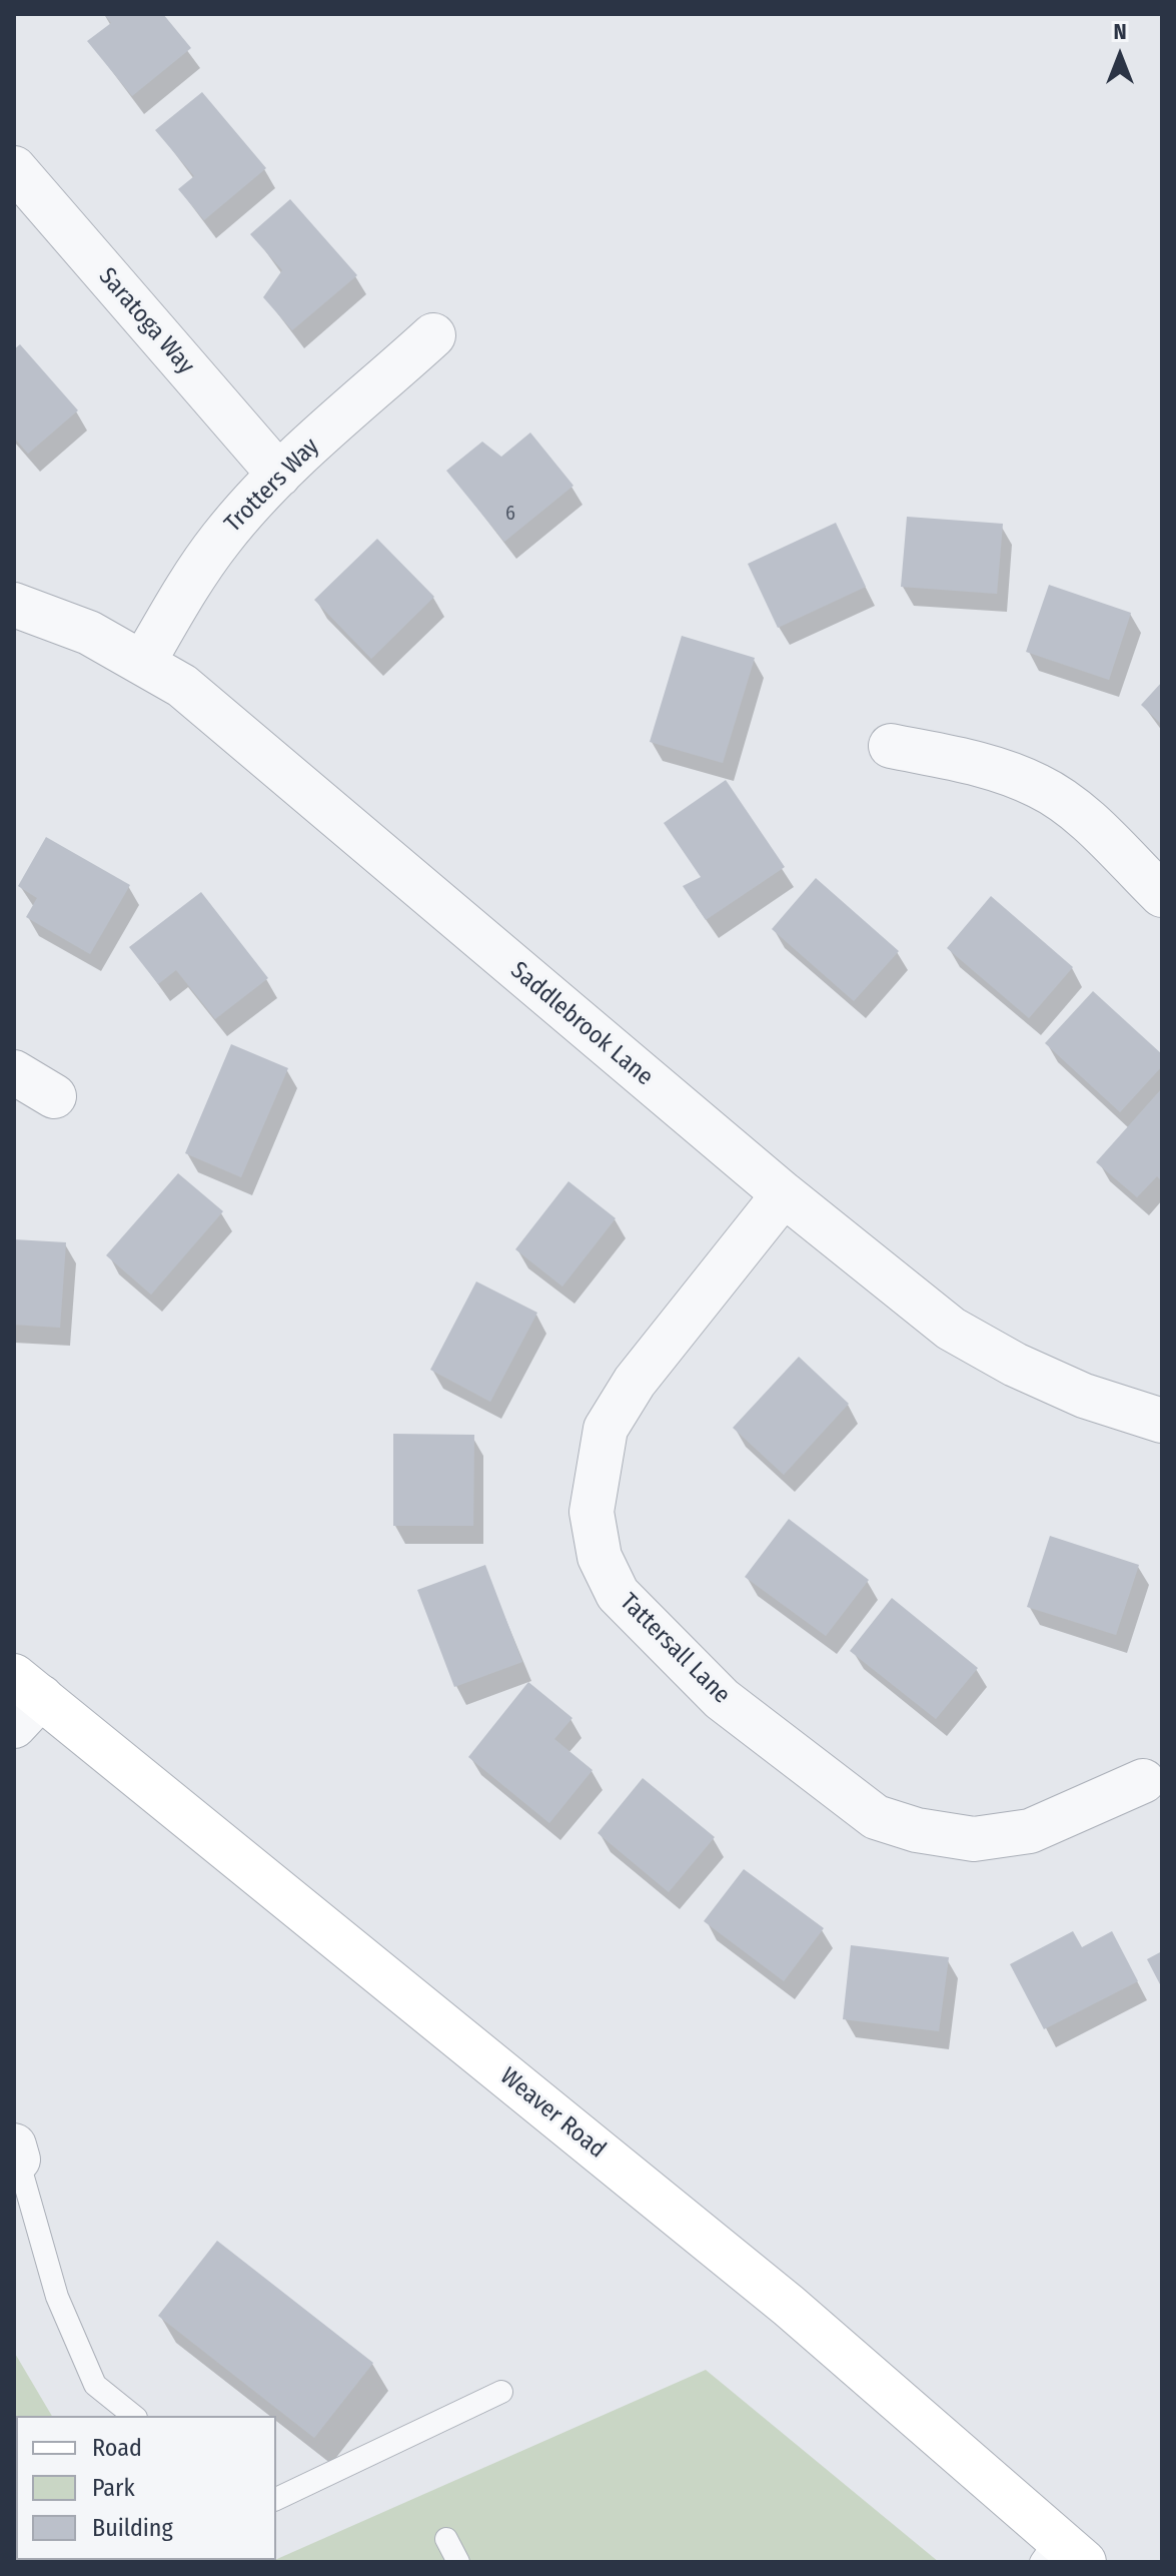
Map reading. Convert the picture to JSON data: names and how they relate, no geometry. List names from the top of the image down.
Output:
{
  "streets": {
    "main road": ["Weaver Road"],
    "street": [
      "Saratoga Way",
      "Trotters Way",
      "Saddlebrook Lane",
      "Tattersall Lane"
    ]
  },
  "crossings": [
    ["Saratoga Way", "Trotters Way"],
    ["Trotters Way", "Saddlebrook Lane"],
    ["Saddlebrook Lane", "Tattersall Lane"]
  ],
  "house_numbers": ["6"],
  "legend": ["Road", "Park", "Building"],
  "north": "top"
}
